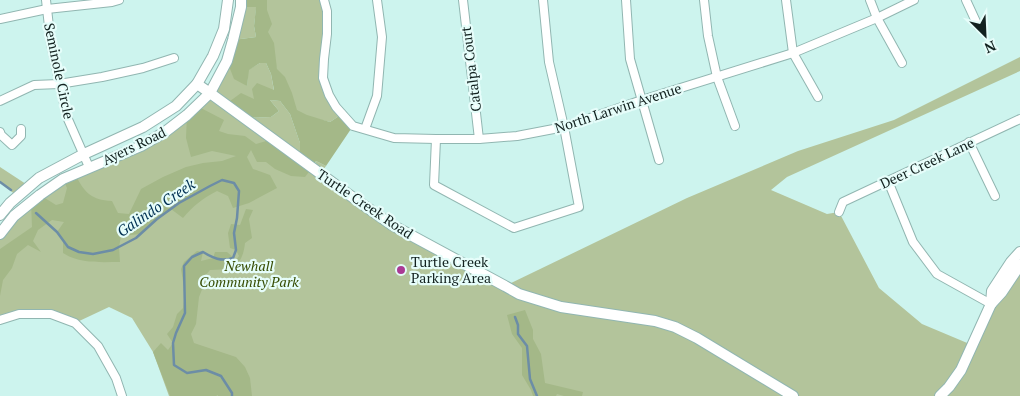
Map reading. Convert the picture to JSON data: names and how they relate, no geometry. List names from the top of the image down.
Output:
{
  "streets": {
    "street": [
      "Catalpa Court",
      "Seminole Circle",
      "North Larwin Avenue",
      "Ayers Road",
      "Deer Creek Lane",
      "Turtle Creek Road"
    ]
  },
  "crossings": [
    ["Catalpa Court", "North Larwin Avenue"],
    ["Seminole Circle", "Ayers Road"],
    ["Ayers Road", "Turtle Creek Road"]
  ],
  "water": ["Galindo Creek"],
  "parks": ["Newhall Community Park"],
  "places": ["Turtle Creek Parking Area"],
  "north": "bottom right"
}
